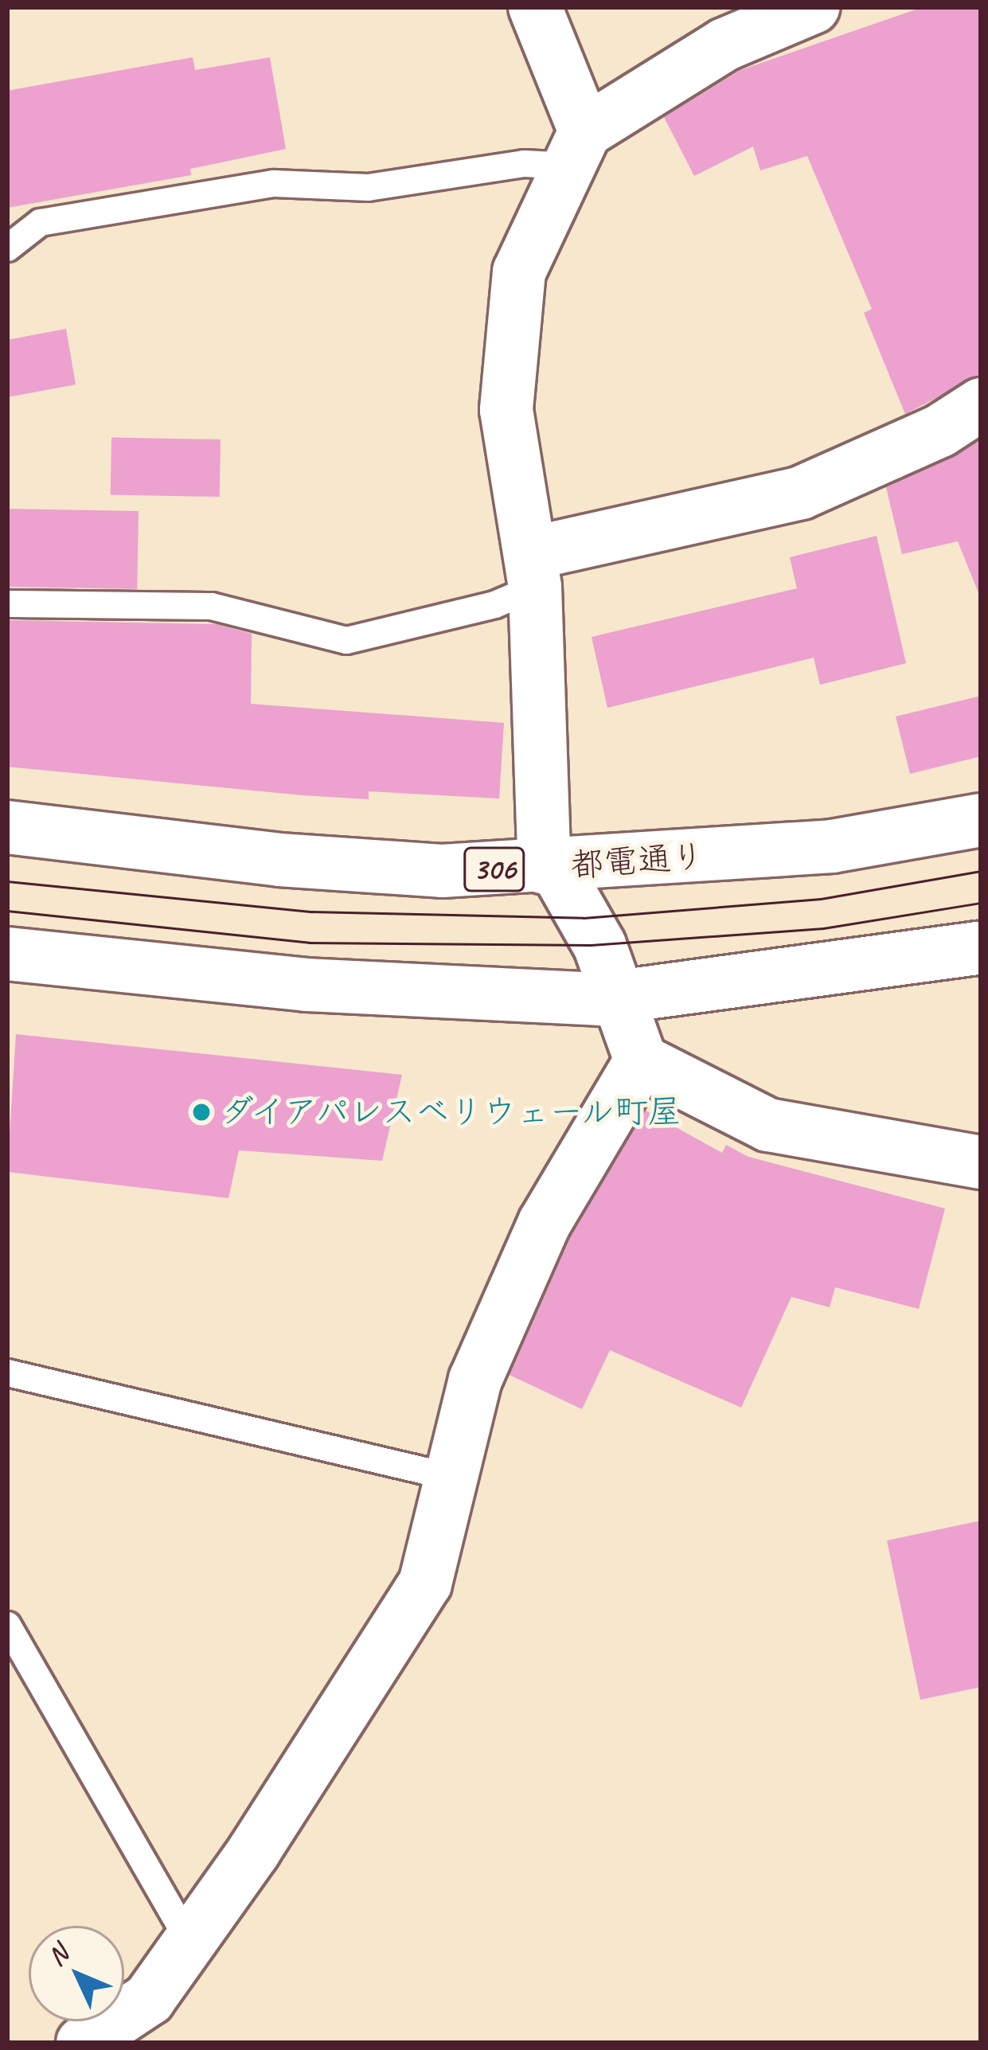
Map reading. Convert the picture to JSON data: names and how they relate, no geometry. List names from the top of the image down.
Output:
{
  "streets": {
    "street": ["都電通り", "306"]
  },
  "places": ["ダイアパレスベリウェール町屋"],
  "north": "top left"
}
